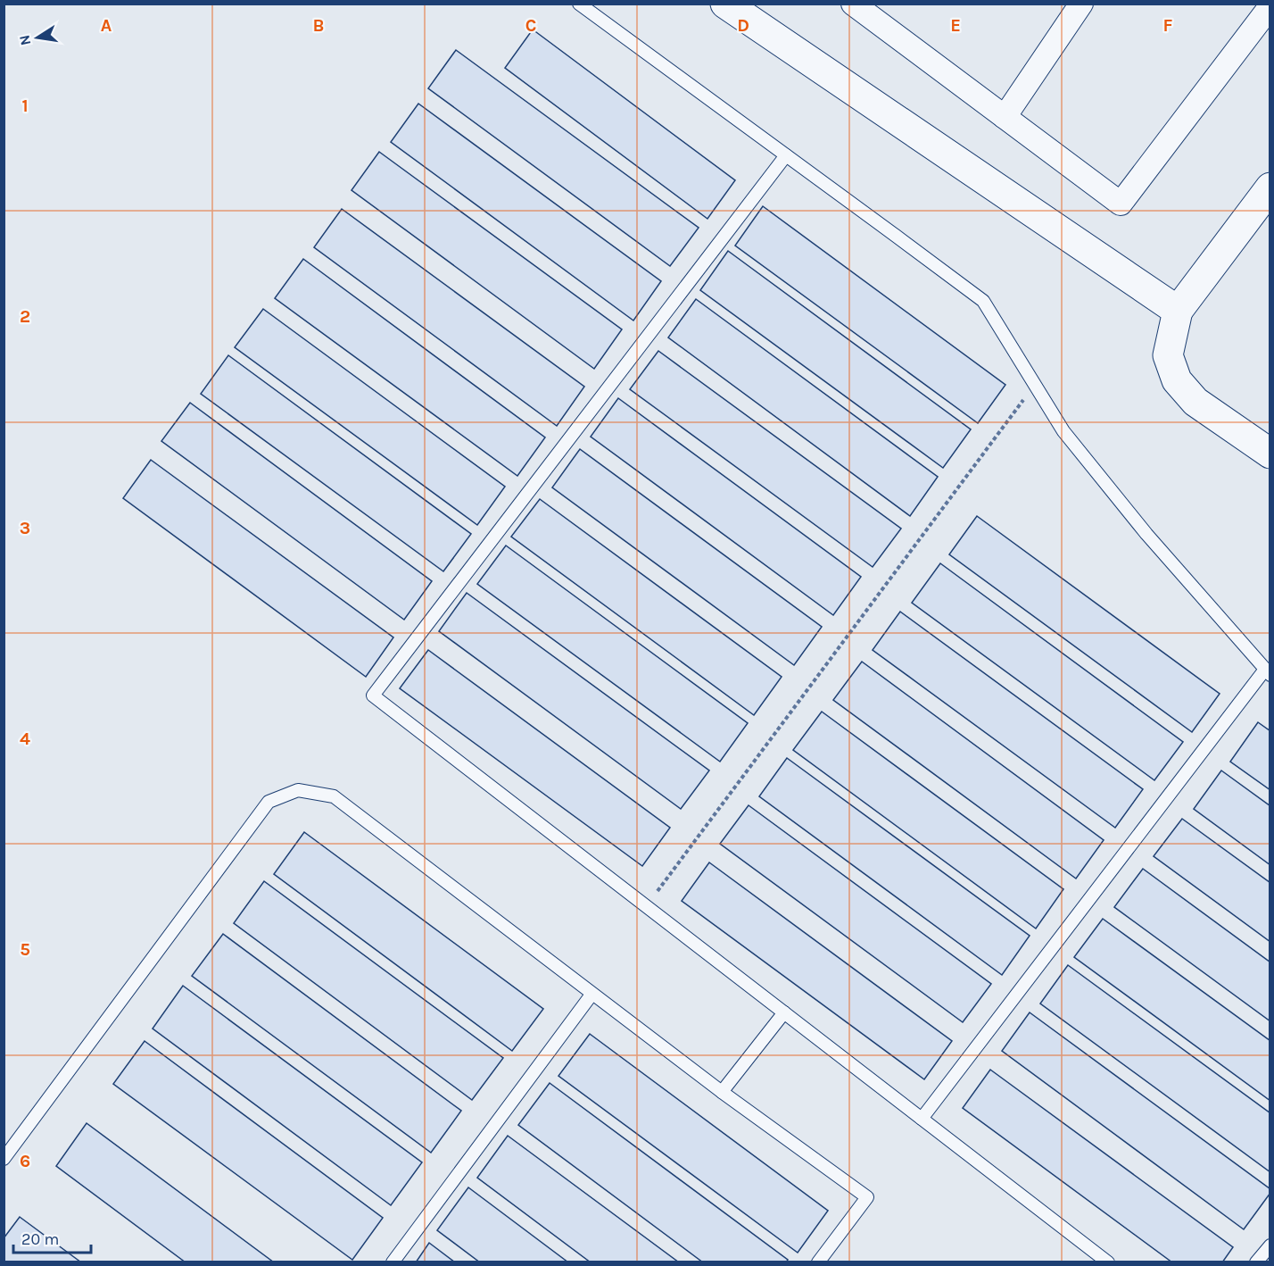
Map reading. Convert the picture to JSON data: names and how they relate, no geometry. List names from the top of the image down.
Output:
{
  "scale_bar": "20 m",
  "north": "left",
  "grid": {
    "columns": [
      "A",
      "B",
      "C",
      "D",
      "E",
      "F"
    ],
    "rows": [
      "1",
      "2",
      "3",
      "4",
      "5",
      "6"
    ]
  }
}
